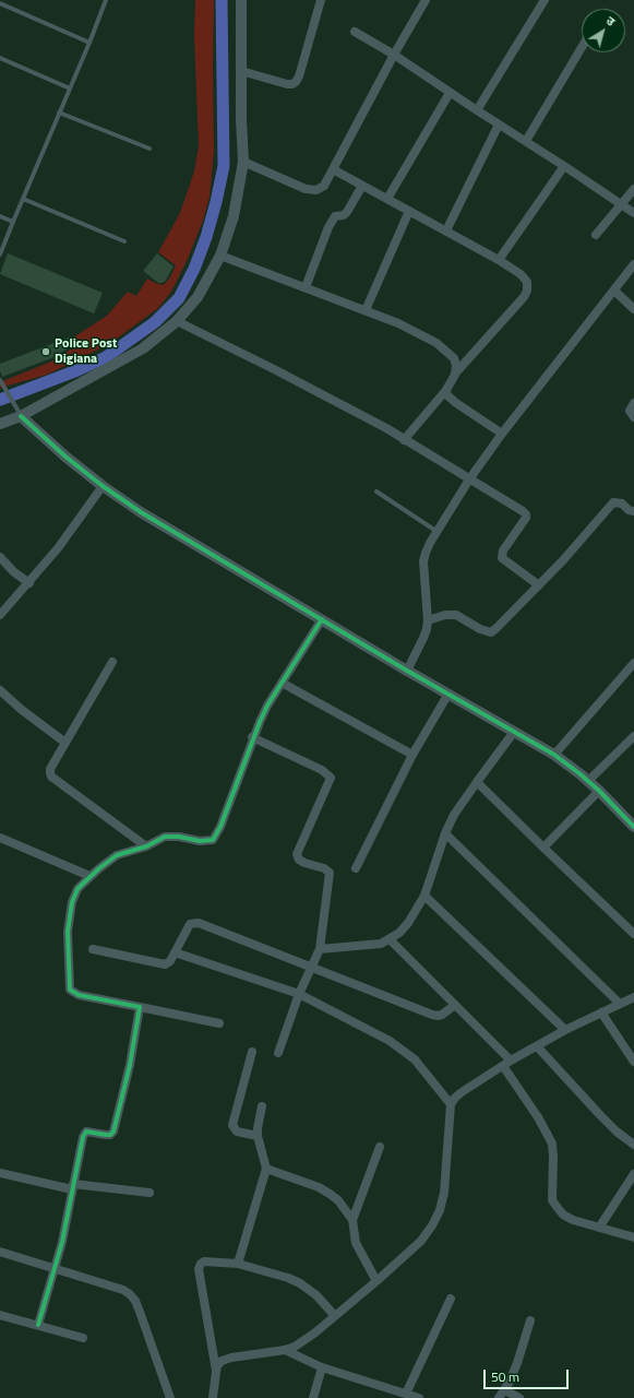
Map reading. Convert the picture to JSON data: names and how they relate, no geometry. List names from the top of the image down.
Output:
{
  "places": ["Police Post Digiana"],
  "scale_bar": "50 m",
  "north": "top right"
}
